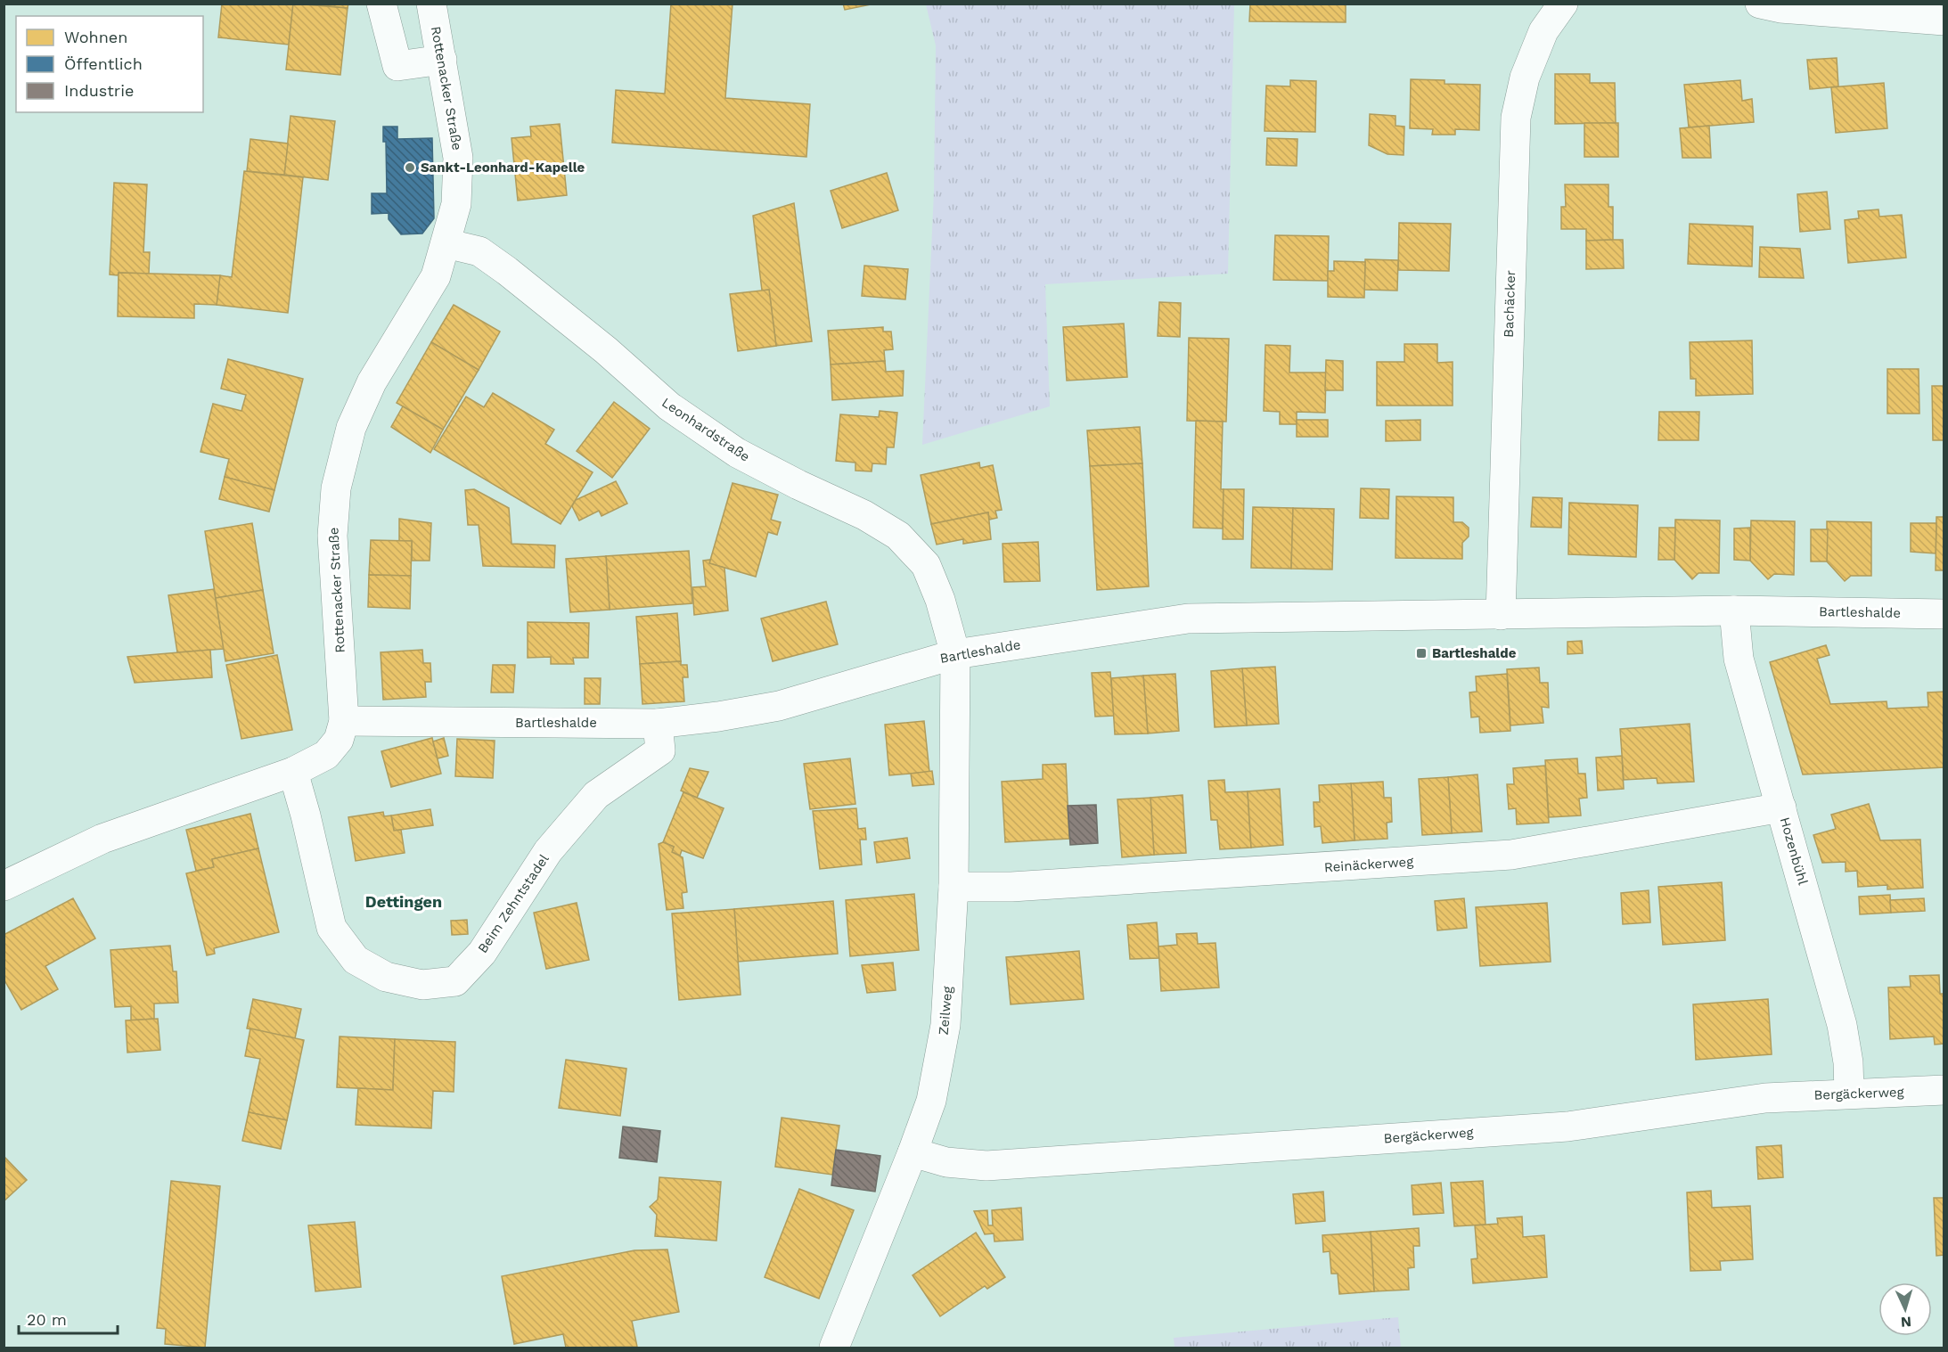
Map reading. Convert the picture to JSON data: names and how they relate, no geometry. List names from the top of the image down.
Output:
{
  "streets": {
    "street": [
      "Rottenacker Straße",
      "Bachäcker",
      "Leonhardstraße",
      "Bartleshalde",
      "Hozenbühl",
      "Reinäckerweg",
      "Beim Zehntstadel",
      "Zeilweg",
      "Bergäckerweg"
    ]
  },
  "crossings": [
    ["Rottenacker Straße", "Leonhardstraße"],
    ["Rottenacker Straße", "Bartleshalde"],
    ["Rottenacker Straße", "Beim Zehntstadel"],
    ["Bachäcker", "Bartleshalde"],
    ["Leonhardstraße", "Bartleshalde"],
    ["Leonhardstraße", "Zeilweg"],
    ["Bartleshalde", "Hozenbühl"],
    ["Bartleshalde", "Beim Zehntstadel"],
    ["Bartleshalde", "Zeilweg"],
    ["Hozenbühl", "Reinäckerweg"],
    ["Hozenbühl", "Bergäckerweg"],
    ["Reinäckerweg", "Zeilweg"],
    ["Zeilweg", "Bergäckerweg"]
  ],
  "districts": ["Dettingen"],
  "places": {
    "other": ["Sankt-Leonhard-Kapelle"],
    "transit": ["Bartleshalde"]
  },
  "legend": ["Wohnen", "Öffentlich", "Industrie"],
  "scale_bar": "20 m",
  "north": "bottom"
}
